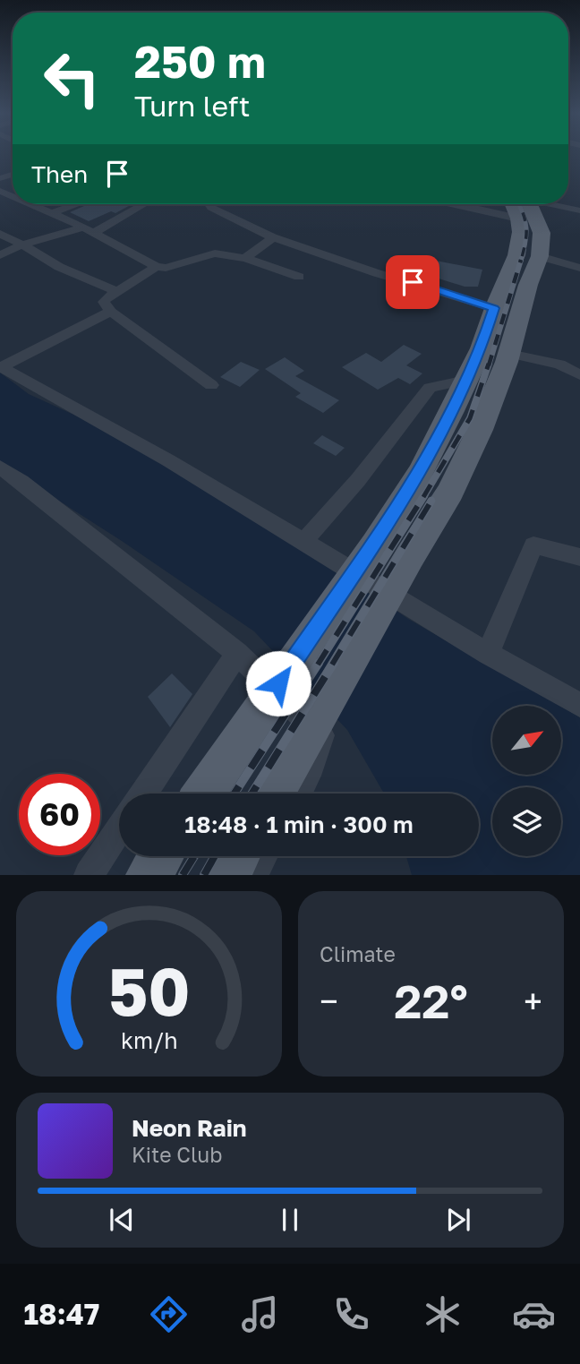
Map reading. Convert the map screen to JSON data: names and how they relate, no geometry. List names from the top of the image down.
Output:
{
  "north": "top right",
  "page": {
    "turn": ["250 m", "Turn left"],
    "then": "Then",
    "limit": "60",
    "trip": "18:48 · 1 min · 300 m",
    "tile": "Climate",
    "heat": ["−", "22°", "+"],
    "song": ["Neon Rain", "Kite Club"],
    "tabs": "18:47",
    "gauge": ["50", "km/h"]
  }
}
